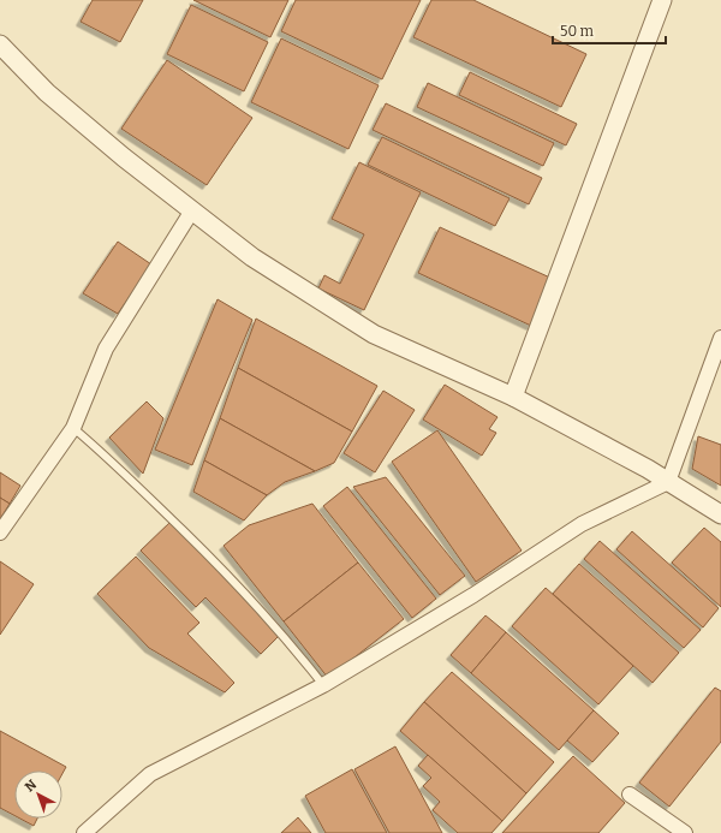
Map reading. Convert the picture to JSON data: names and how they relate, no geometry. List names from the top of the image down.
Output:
{
  "scale_bar": "50 m",
  "north": "top left"
}
